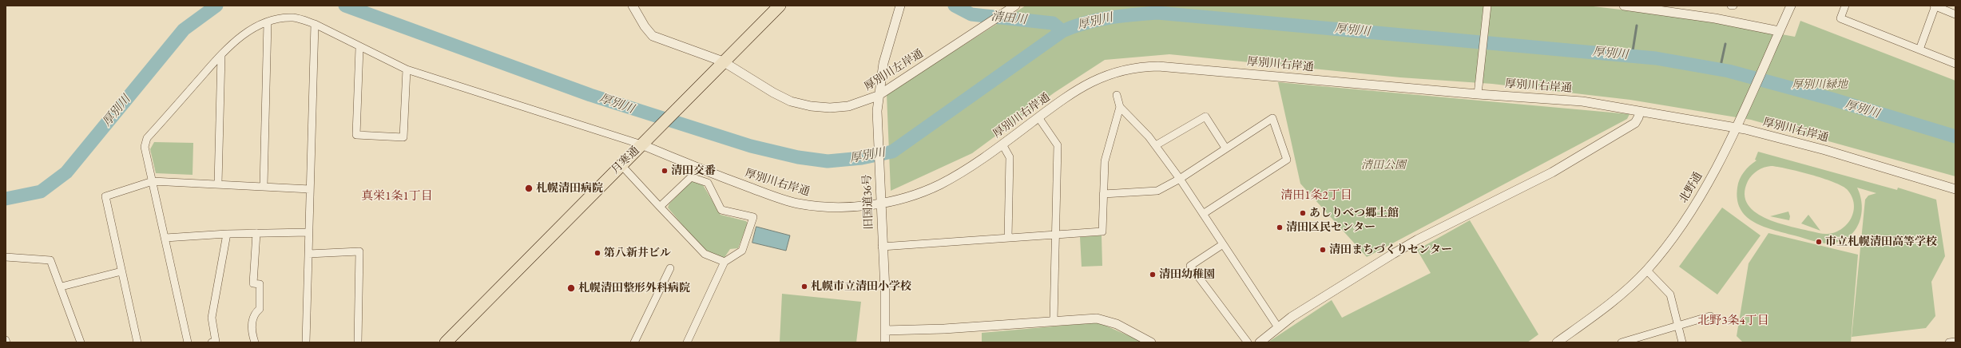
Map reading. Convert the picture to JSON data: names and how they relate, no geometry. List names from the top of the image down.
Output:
{
  "streets": {
    "highway": ["月寒通"],
    "street": [
      "厚別川右岸通",
      "厚別川左岸通",
      "北野通",
      "旧国道36号"
    ]
  },
  "crossings": [
    ["厚別川右岸通", "月寒通"],
    ["厚別川右岸通", "北野通"],
    ["厚別川右岸通", "旧国道36号"],
    ["厚別川左岸通", "月寒通"],
    ["厚別川左岸通", "旧国道36号"]
  ],
  "districts": ["清田1条2丁目", "真栄1条1丁目", "北野3条4丁目"],
  "water": ["清田川", "厚別川"],
  "parks": ["厚別川緑地", "清田公園"],
  "places": [
    "清田交番",
    "札幌清田病院",
    "あしりべつ郷土館",
    "清田区民センター",
    "市立札幌清田高等学校",
    "清田まちづくりセンター",
    "第八新井ビル",
    "清田幼稚園",
    "札幌市立清田小学校",
    "札幌清田整形外科病院"
  ]
}
